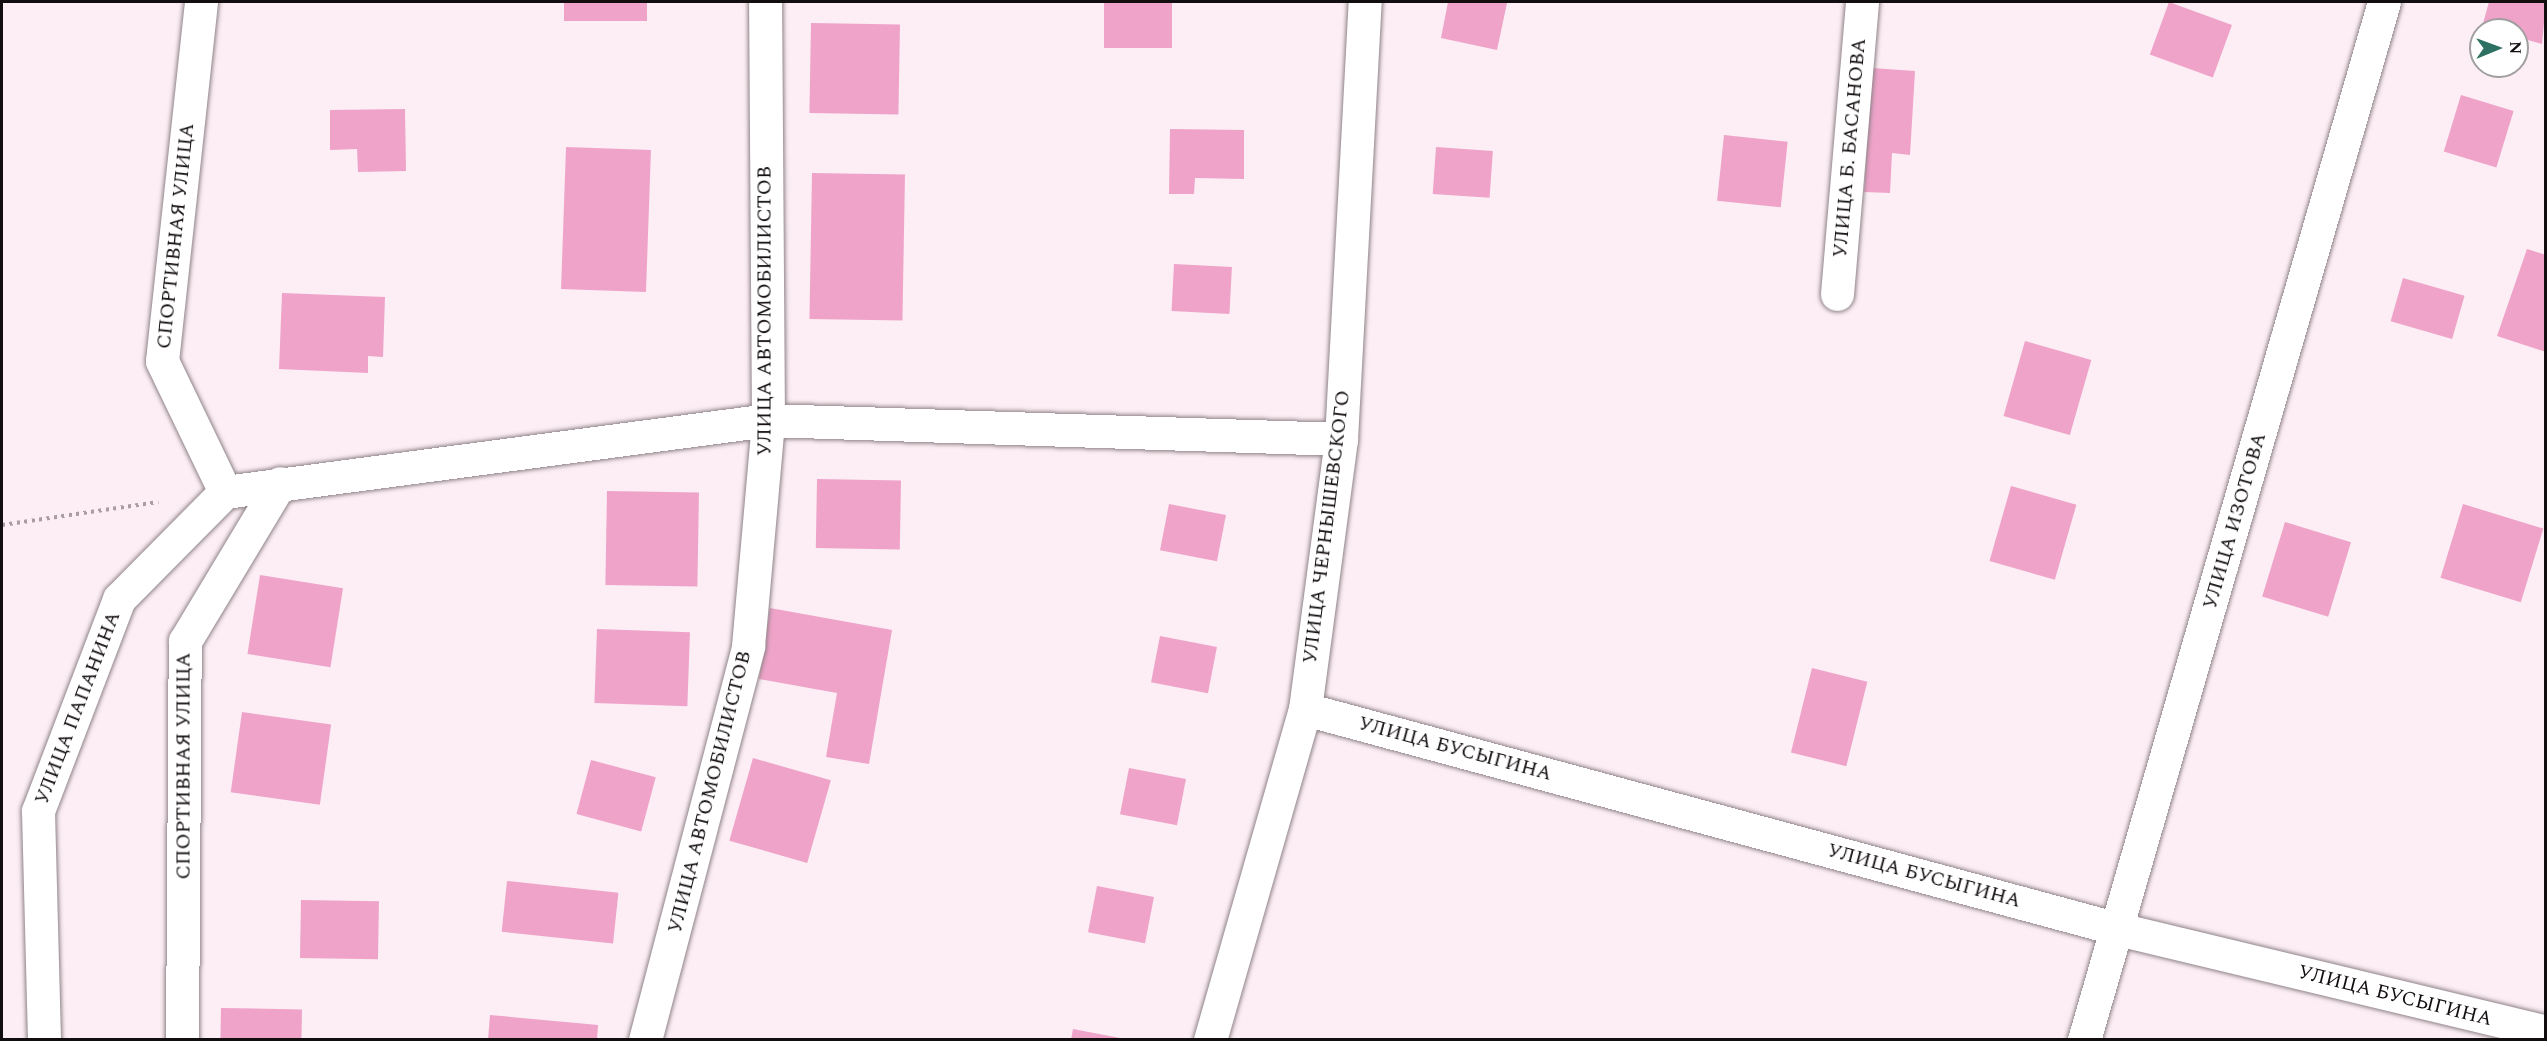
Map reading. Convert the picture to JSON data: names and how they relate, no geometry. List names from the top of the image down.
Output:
{
  "streets": {
    "street": [
      "УЛИЦА Б. БАСАНОВА",
      "СПОРТИВНАЯ УЛИЦА",
      "УЛИЦА АВТОМОБИЛИСТОВ",
      "УЛИЦА ИЗОТОВА",
      "УЛИЦА ЧЕРНЫШЕВСКОГО",
      "УЛИЦА ПАПАНИНА",
      "УЛИЦА БУСЫГИНА"
    ]
  },
  "crossings": [
    ["СПОРТИВНАЯ УЛИЦА", "УЛИЦА ПАПАНИНА"],
    ["УЛИЦА ИЗОТОВА", "УЛИЦА БУСЫГИНА"],
    ["УЛИЦА ЧЕРНЫШЕВСКОГО", "УЛИЦА БУСЫГИНА"]
  ],
  "north": "right"
}
